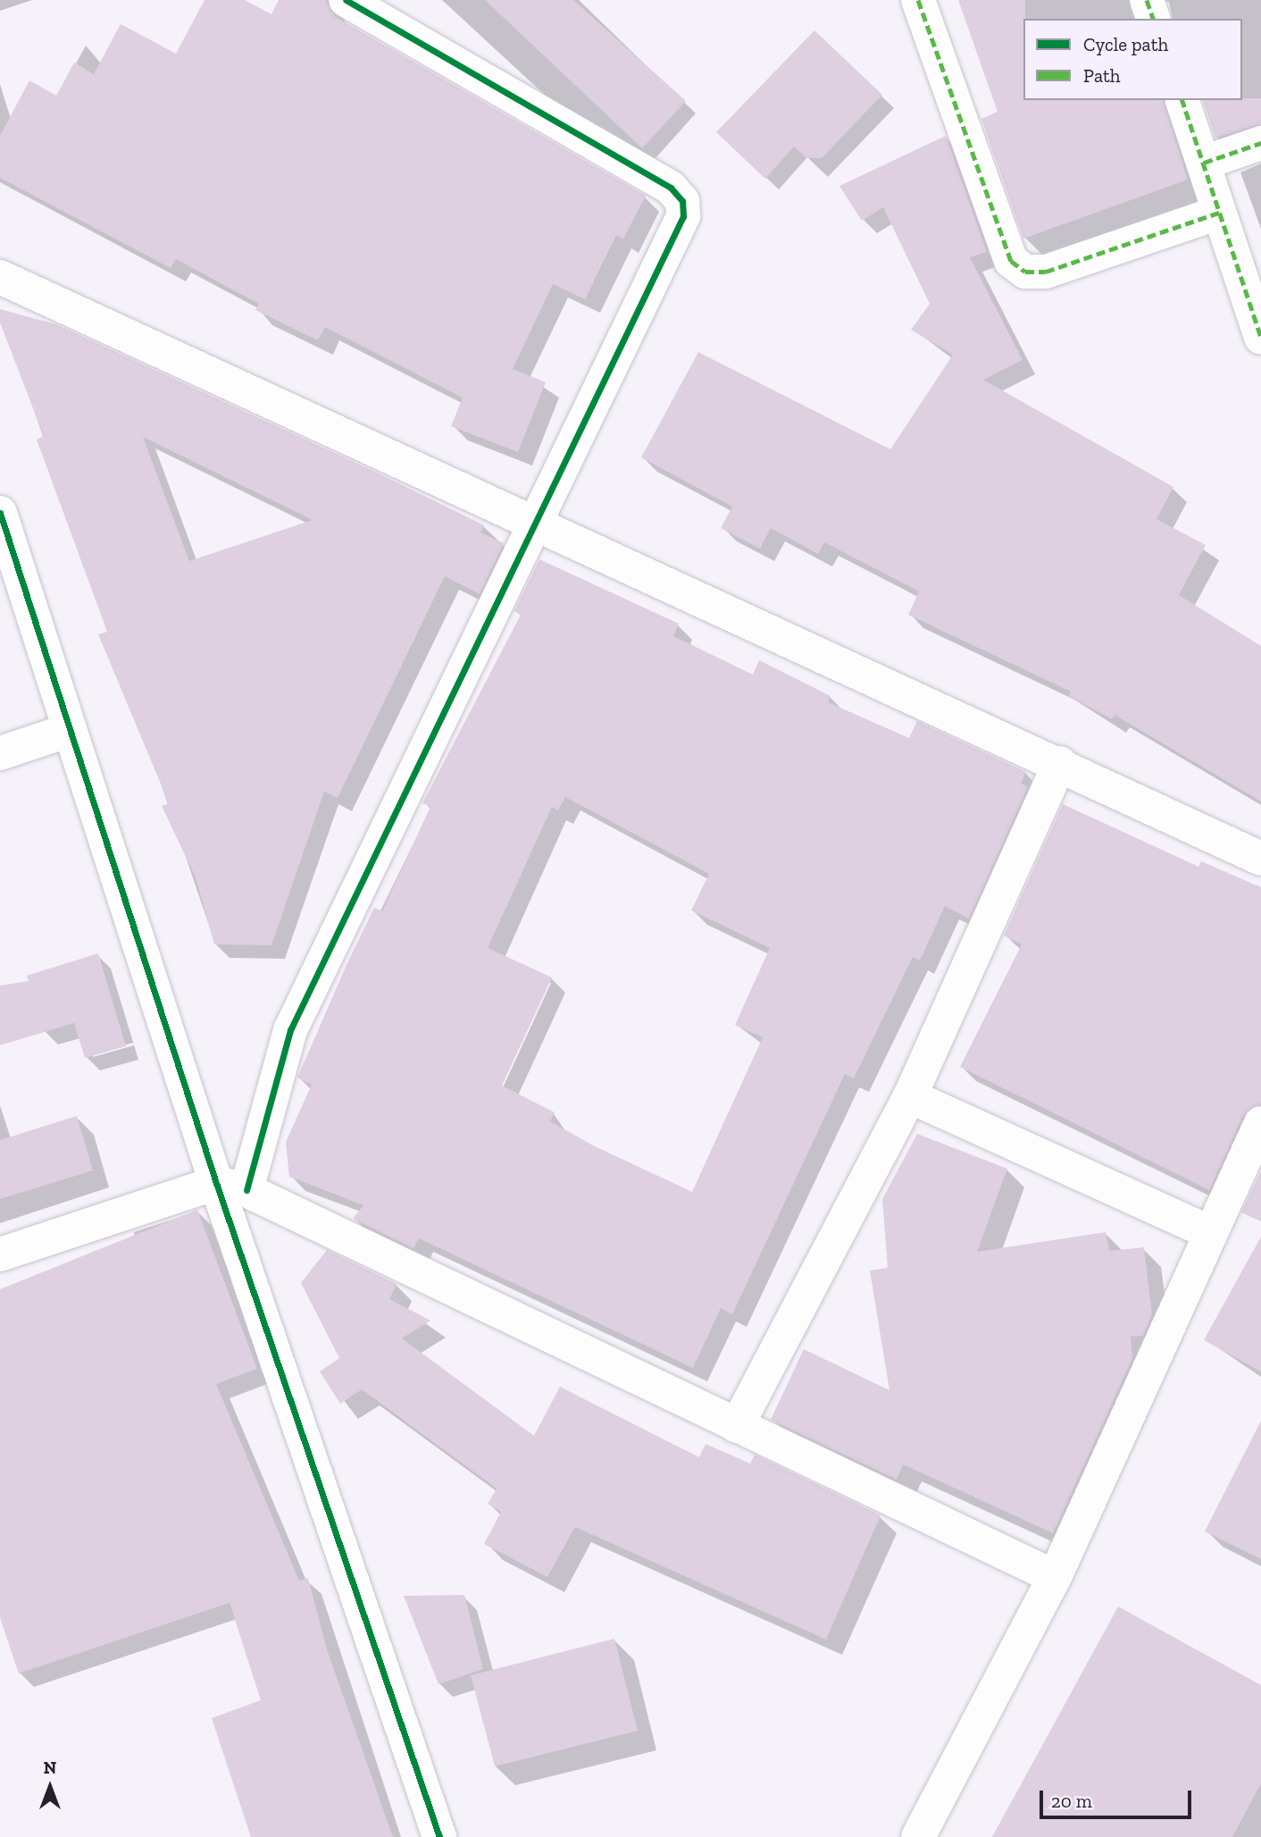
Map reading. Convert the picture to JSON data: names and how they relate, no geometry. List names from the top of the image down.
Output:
{
  "legend": ["Cycle path", "Path"],
  "scale_bar": "20 m",
  "north": "top"
}
